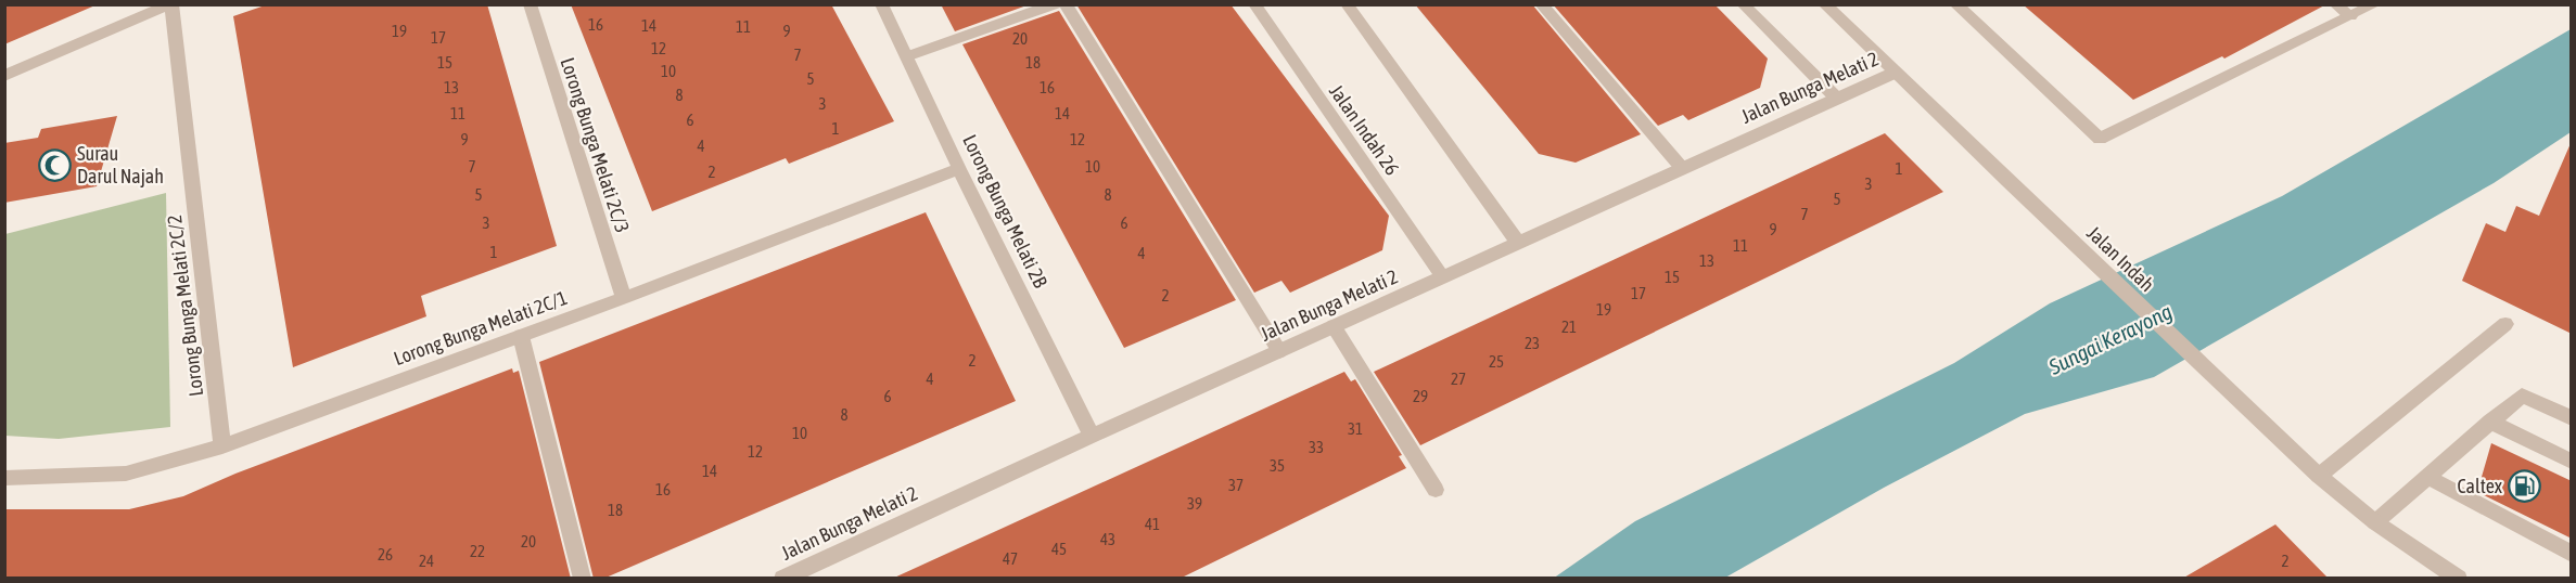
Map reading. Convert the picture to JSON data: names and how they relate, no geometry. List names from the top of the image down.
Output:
{
  "streets": {
    "street": [
      "Jalan Bunga Melati 2",
      "Jalan Indah 26",
      "Lorong Bunga Melati 2C/3",
      "Lorong Bunga Melati 2B",
      "Jalan Indah",
      "Lorong Bunga Melati 2C/2",
      "Lorong Bunga Melati 2C/1"
    ]
  },
  "crossings": [
    ["Jalan Bunga Melati 2", "Jalan Indah 26"],
    ["Jalan Bunga Melati 2", "Lorong Bunga Melati 2B"],
    ["Jalan Bunga Melati 2", "Jalan Indah"],
    ["Lorong Bunga Melati 2C/3", "Lorong Bunga Melati 2C/1"],
    ["Lorong Bunga Melati 2B", "Lorong Bunga Melati 2C/1"],
    ["Lorong Bunga Melati 2C/2", "Lorong Bunga Melati 2C/1"]
  ],
  "water": ["Sungai Kerayong"],
  "places": {
    "mosque": ["Surau Darul Najah"],
    "fuel station": ["Caltex"]
  },
  "house_numbers": [
    "16",
    "14",
    "11",
    "19",
    "9",
    "17",
    "20",
    "12",
    "7",
    "15",
    "18",
    "10",
    "5",
    "13",
    "16",
    "8",
    "3",
    "11",
    "14",
    "6",
    "1",
    "9",
    "12",
    "4",
    "7",
    "10",
    "1",
    "2",
    "3",
    "5",
    "8",
    "5",
    "7",
    "3",
    "6",
    "9",
    "11",
    "1",
    "4",
    "13",
    "15",
    "17",
    "2",
    "19",
    "21",
    "23",
    "2",
    "25",
    "4",
    "27",
    "6",
    "29",
    "8",
    "31",
    "10",
    "33",
    "12",
    "35",
    "14",
    "37",
    "16",
    "39",
    "18",
    "41",
    "43",
    "20",
    "45",
    "22",
    "26",
    "47",
    "24",
    "2"
  ]
}
